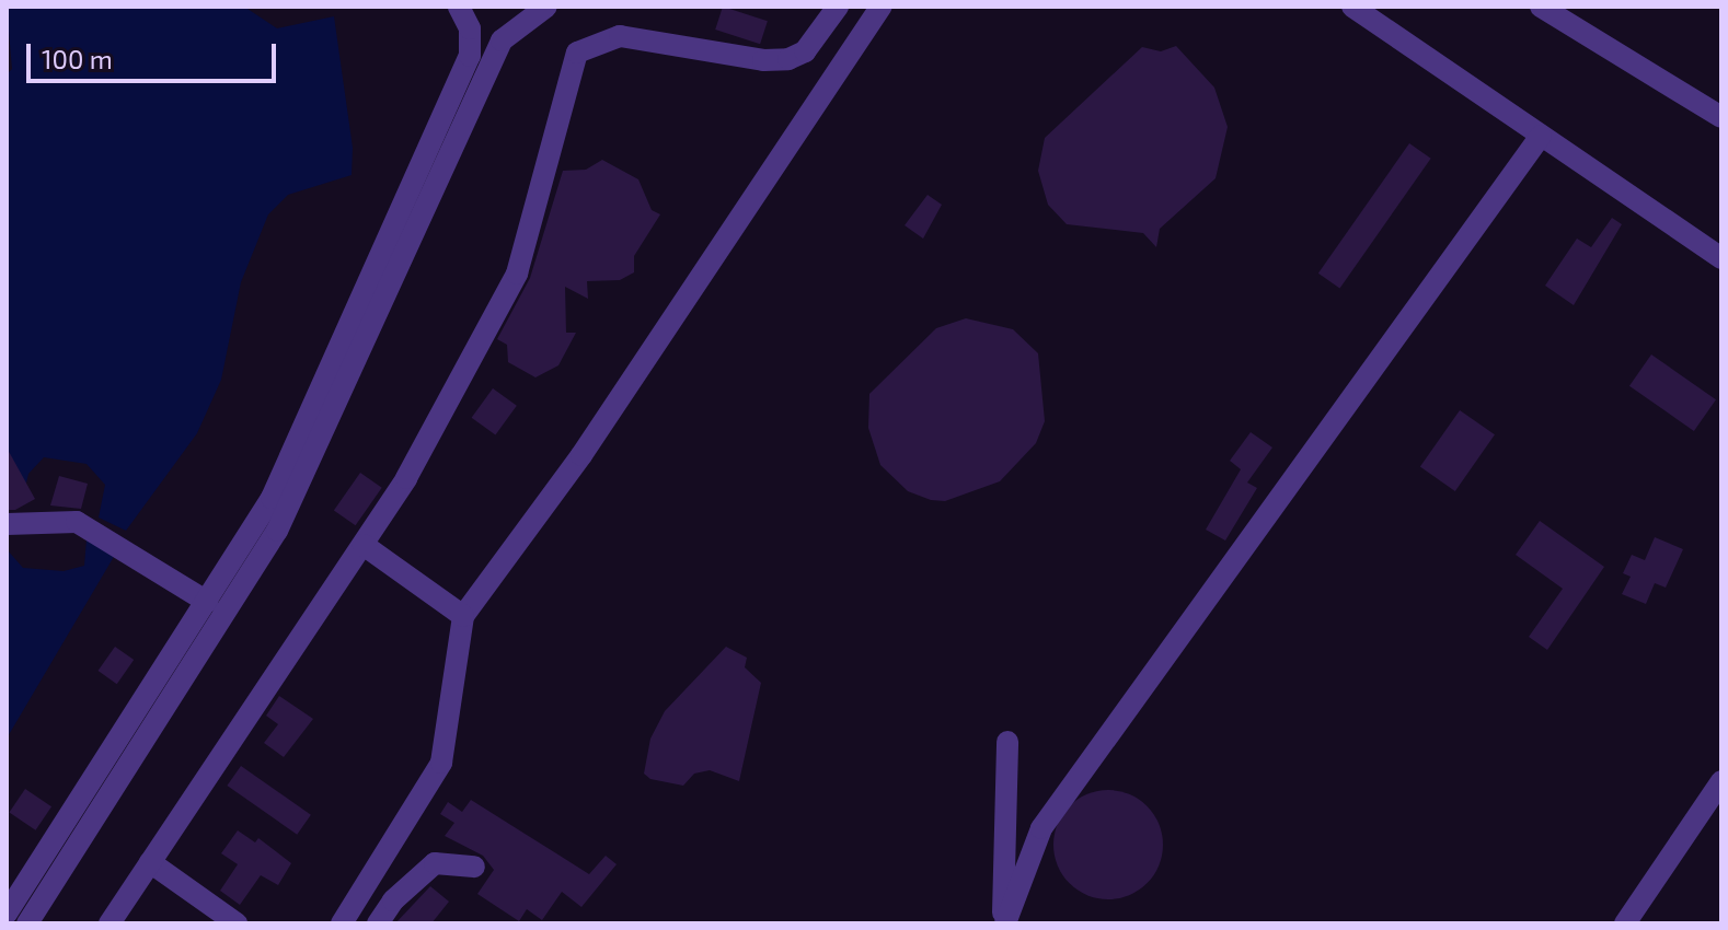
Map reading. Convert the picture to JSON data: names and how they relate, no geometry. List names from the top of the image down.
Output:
{
  "scale_bar": "100 m"
}
